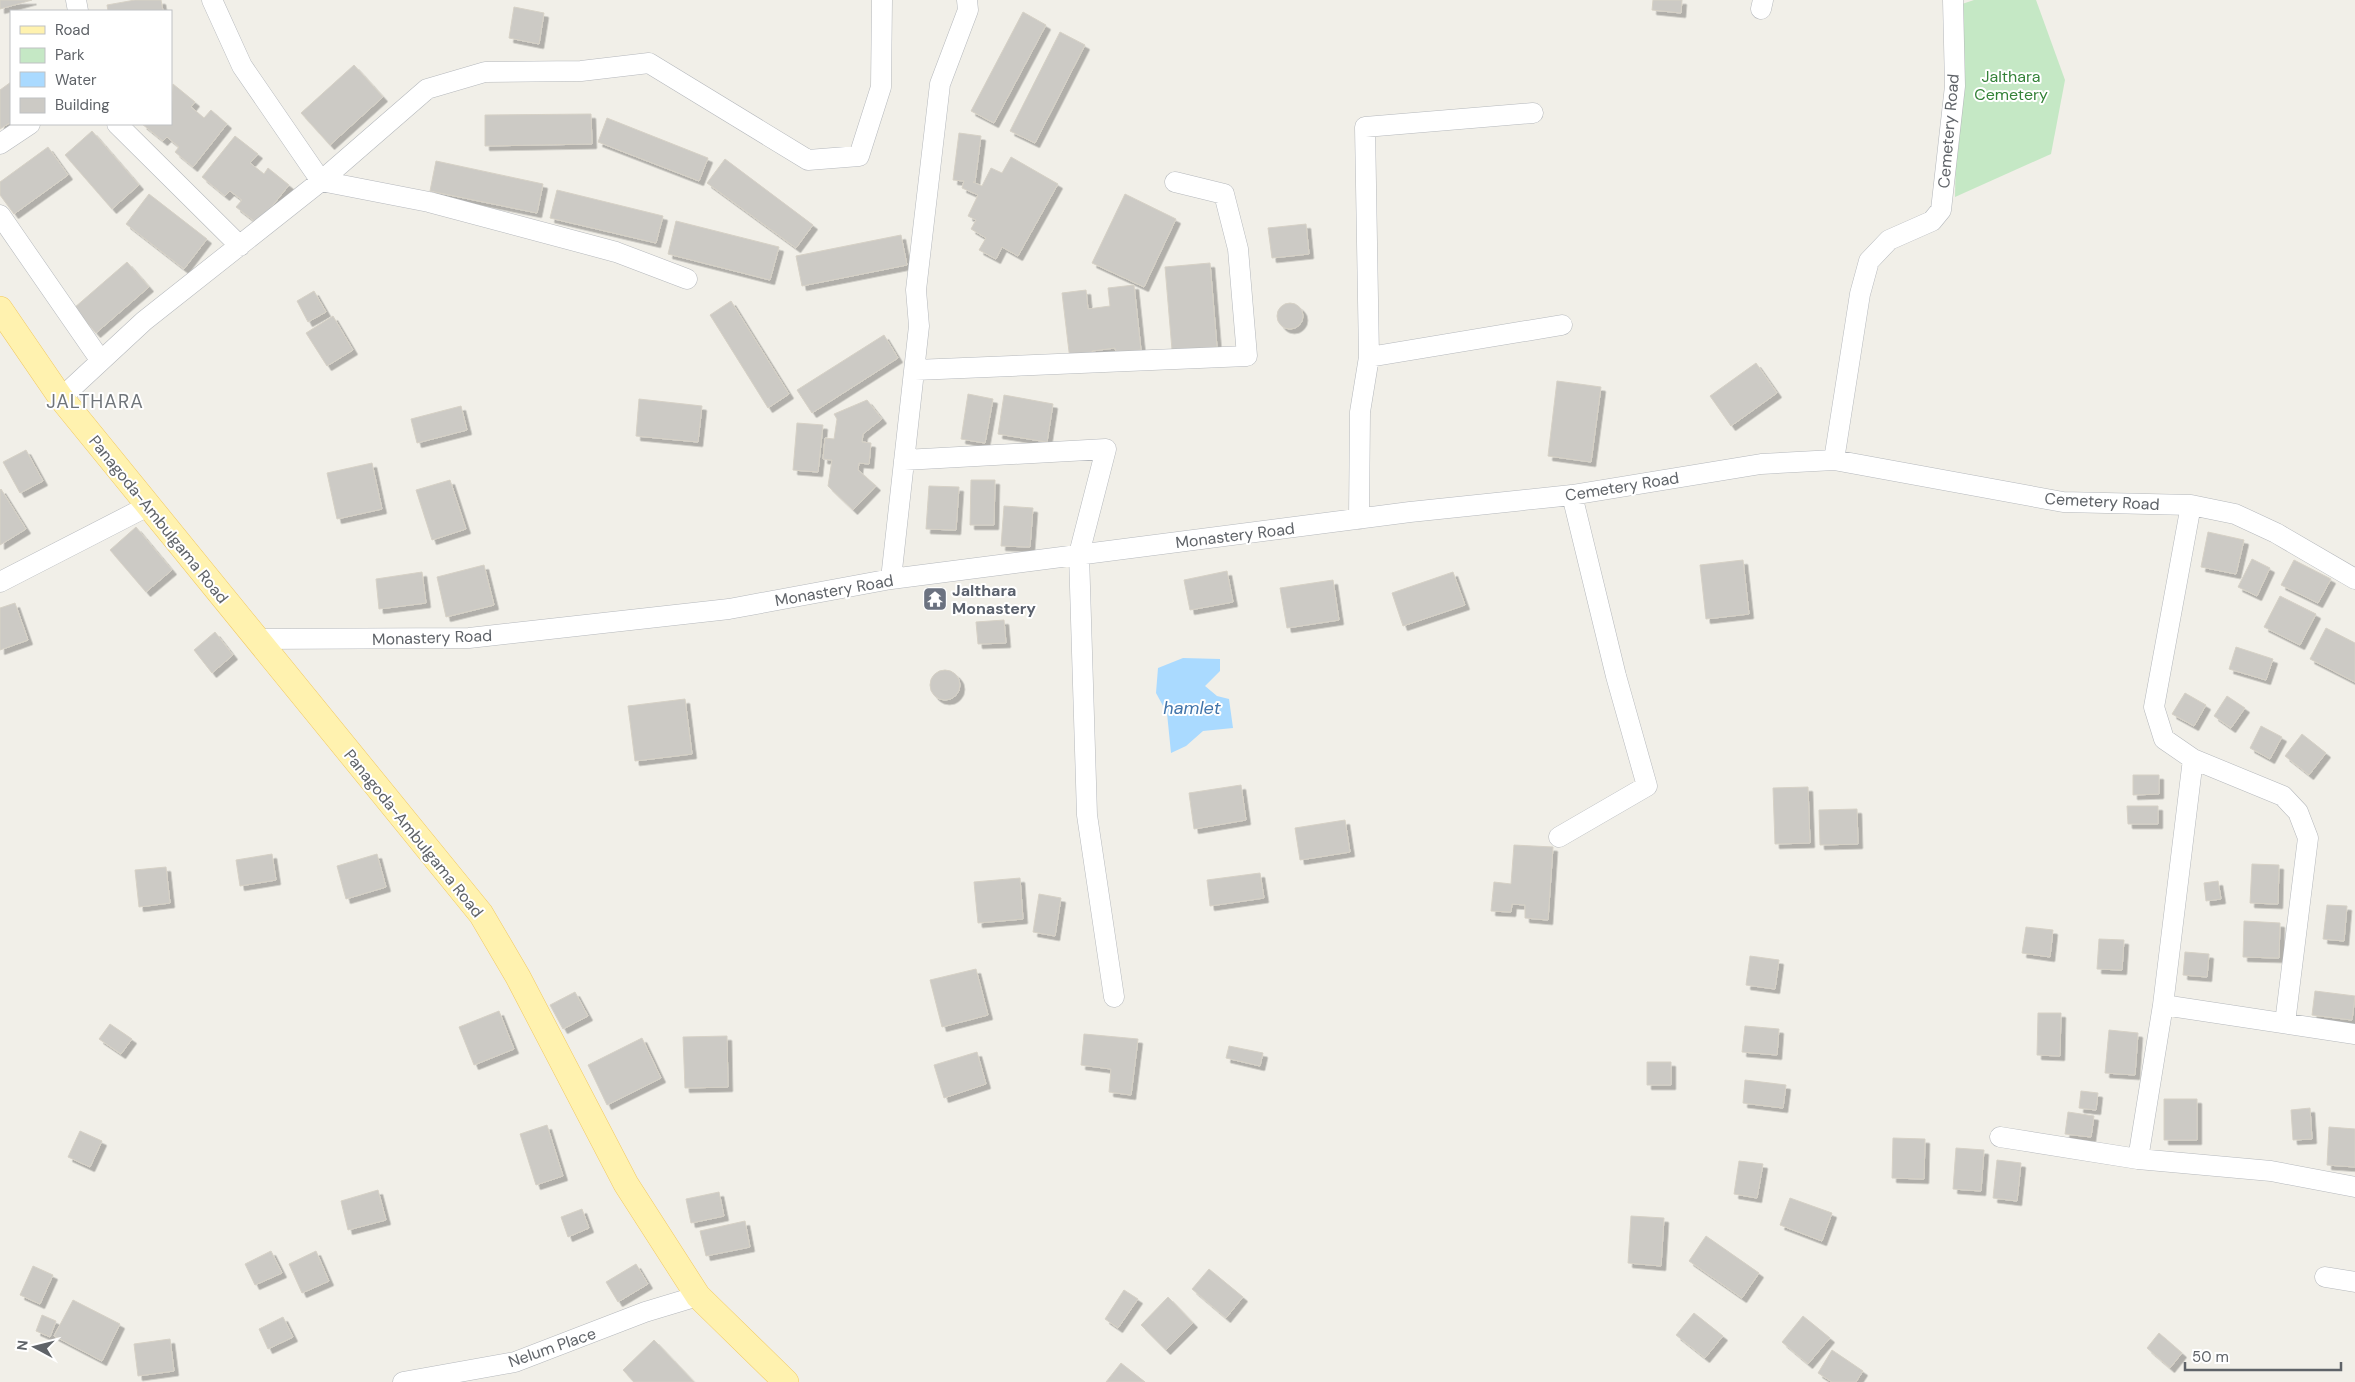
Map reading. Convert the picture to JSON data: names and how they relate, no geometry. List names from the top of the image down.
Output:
{
  "streets": {
    "main road": ["Panagoda-Ambulgama Road"],
    "street": ["Cemetery Road", "Monastery Road", "Nelum Place"]
  },
  "crossings": [
    ["Cemetery Road", "Monastery Road"],
    ["Panagoda-Ambulgama Road", "Monastery Road"],
    ["Panagoda-Ambulgama Road", "Nelum Place"]
  ],
  "districts": ["JALTHARA"],
  "water": ["hamlet"],
  "parks": ["Jalthara Cemetery"],
  "places": {
    "temple": ["Jalthara Monastery"]
  },
  "legend": [
    "Road",
    "Park",
    "Water",
    "Building"
  ],
  "scale_bar": "50 m",
  "north": "left"
}
